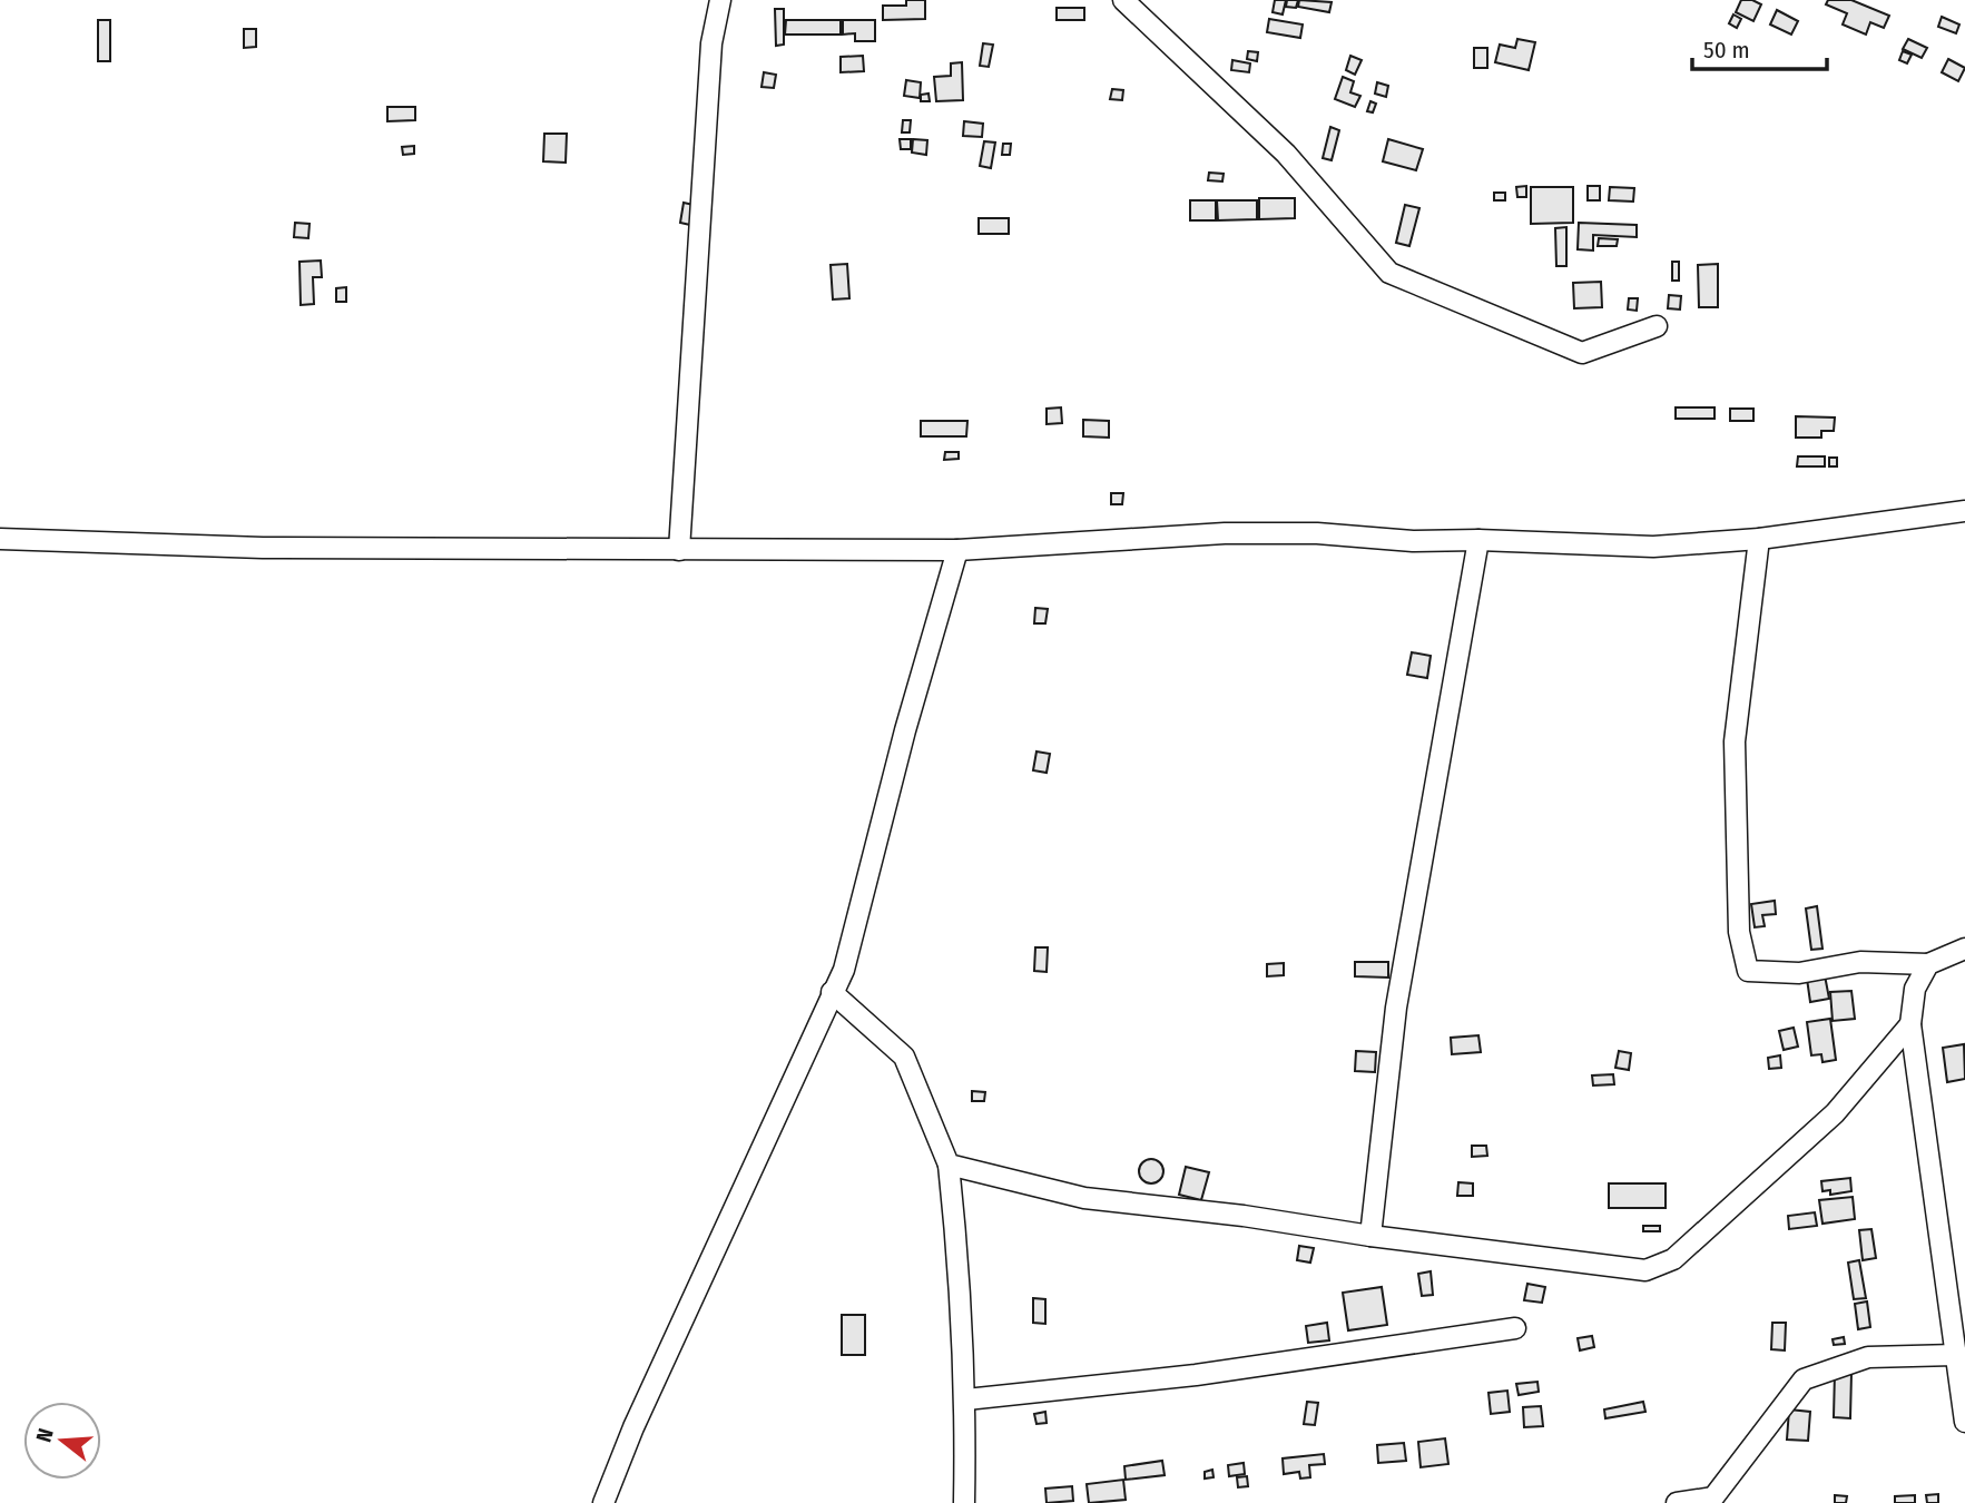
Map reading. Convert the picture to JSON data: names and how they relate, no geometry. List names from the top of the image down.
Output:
{
  "scale_bar": "50 m",
  "north": "left"
}
